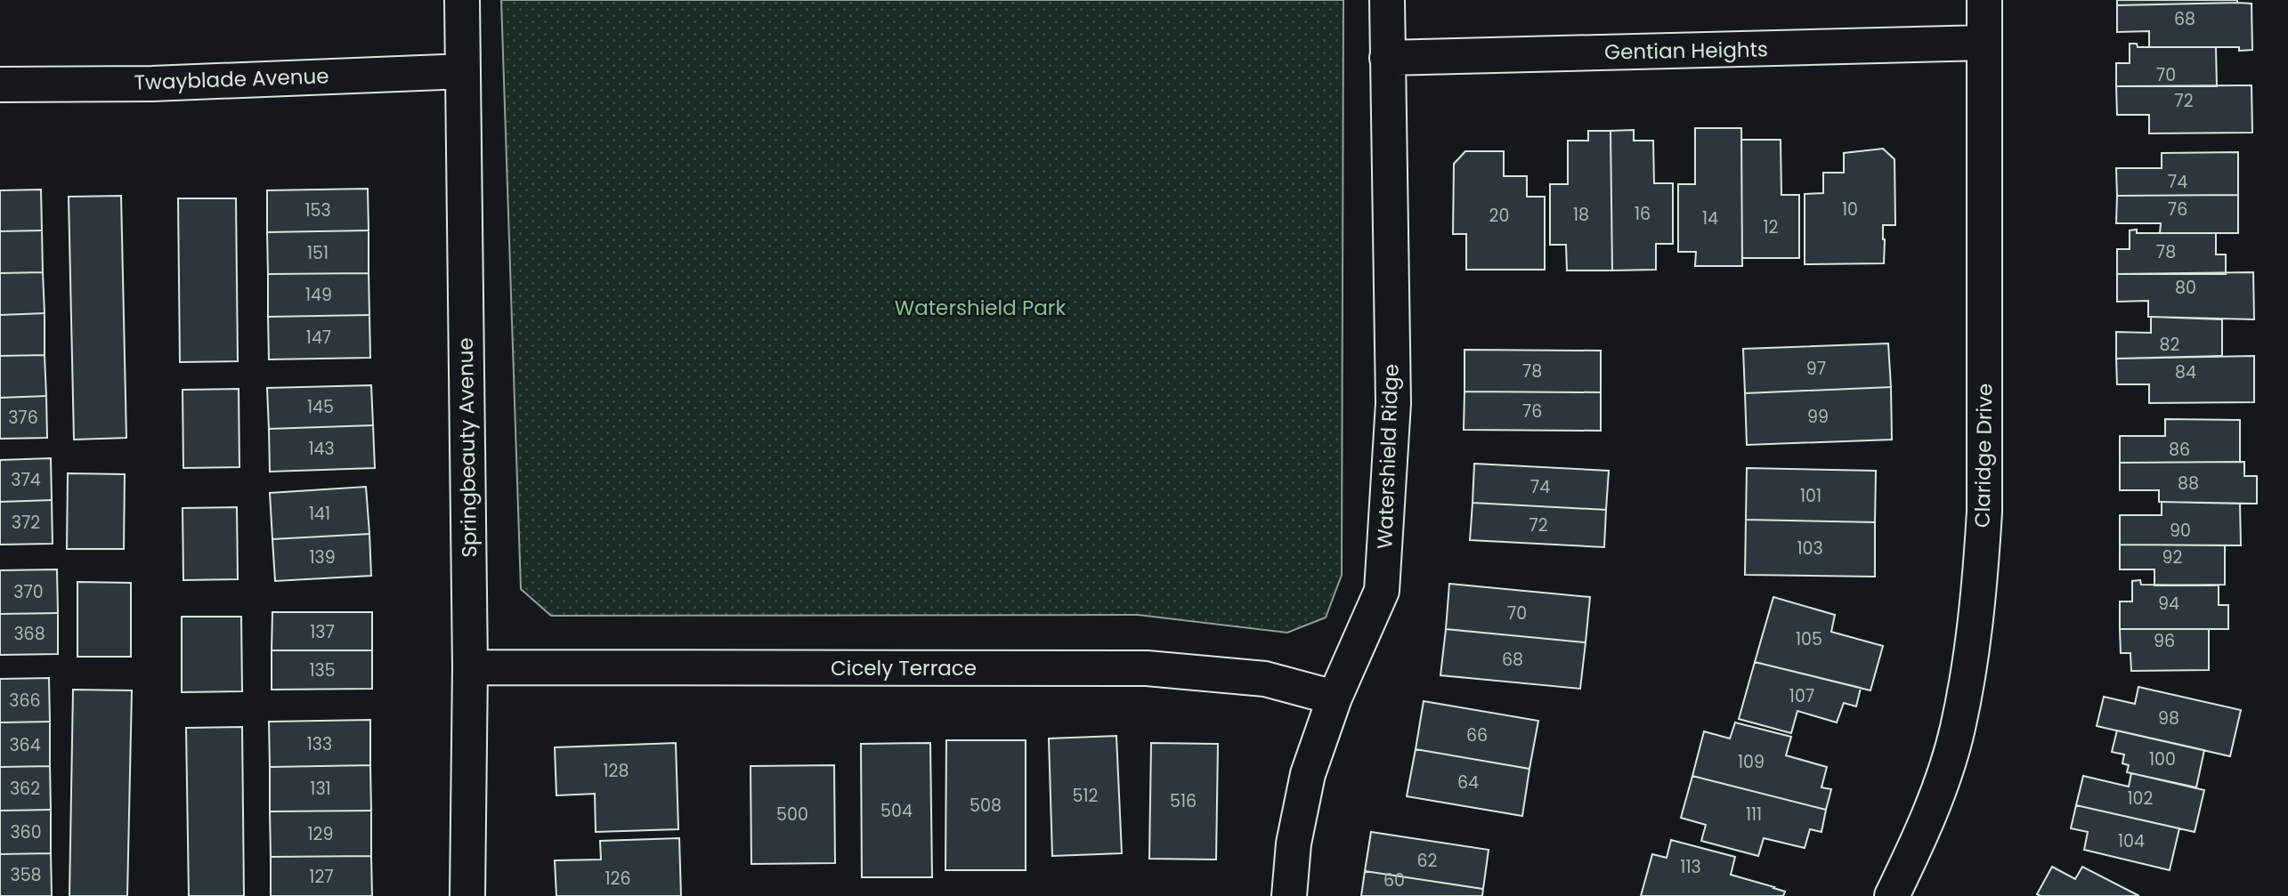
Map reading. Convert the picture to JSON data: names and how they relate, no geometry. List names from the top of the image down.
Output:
{
  "streets": {
    "street": [
      "Gentian Heights",
      "Twayblade Avenue",
      "Springbeauty Avenue",
      "Claridge Drive",
      "Watershield Ridge",
      "Cicely Terrace"
    ]
  },
  "crossings": [
    ["Gentian Heights", "Claridge Drive"],
    ["Gentian Heights", "Watershield Ridge"],
    ["Twayblade Avenue", "Springbeauty Avenue"],
    ["Springbeauty Avenue", "Cicely Terrace"],
    ["Watershield Ridge", "Cicely Terrace"]
  ],
  "parks": ["Watershield Park"],
  "house_numbers": [
    "68",
    "70",
    "72",
    "74",
    "10",
    "76",
    "153",
    "16",
    "18",
    "20",
    "14",
    "12",
    "78",
    "151",
    "80",
    "149",
    "147",
    "82",
    "97",
    "78",
    "84",
    "145",
    "76",
    "99",
    "376",
    "143",
    "86",
    "374",
    "88",
    "74",
    "101",
    "141",
    "372",
    "72",
    "90",
    "103",
    "139",
    "92",
    "370",
    "94",
    "70",
    "137",
    "368",
    "105",
    "96",
    "68",
    "135",
    "107",
    "366",
    "98",
    "66",
    "133",
    "364",
    "100",
    "109",
    "128",
    "64",
    "362",
    "131",
    "512",
    "102",
    "516",
    "508",
    "504",
    "500",
    "111",
    "360",
    "129",
    "104",
    "62",
    "113",
    "358",
    "127",
    "126",
    "60"
  ]
}
